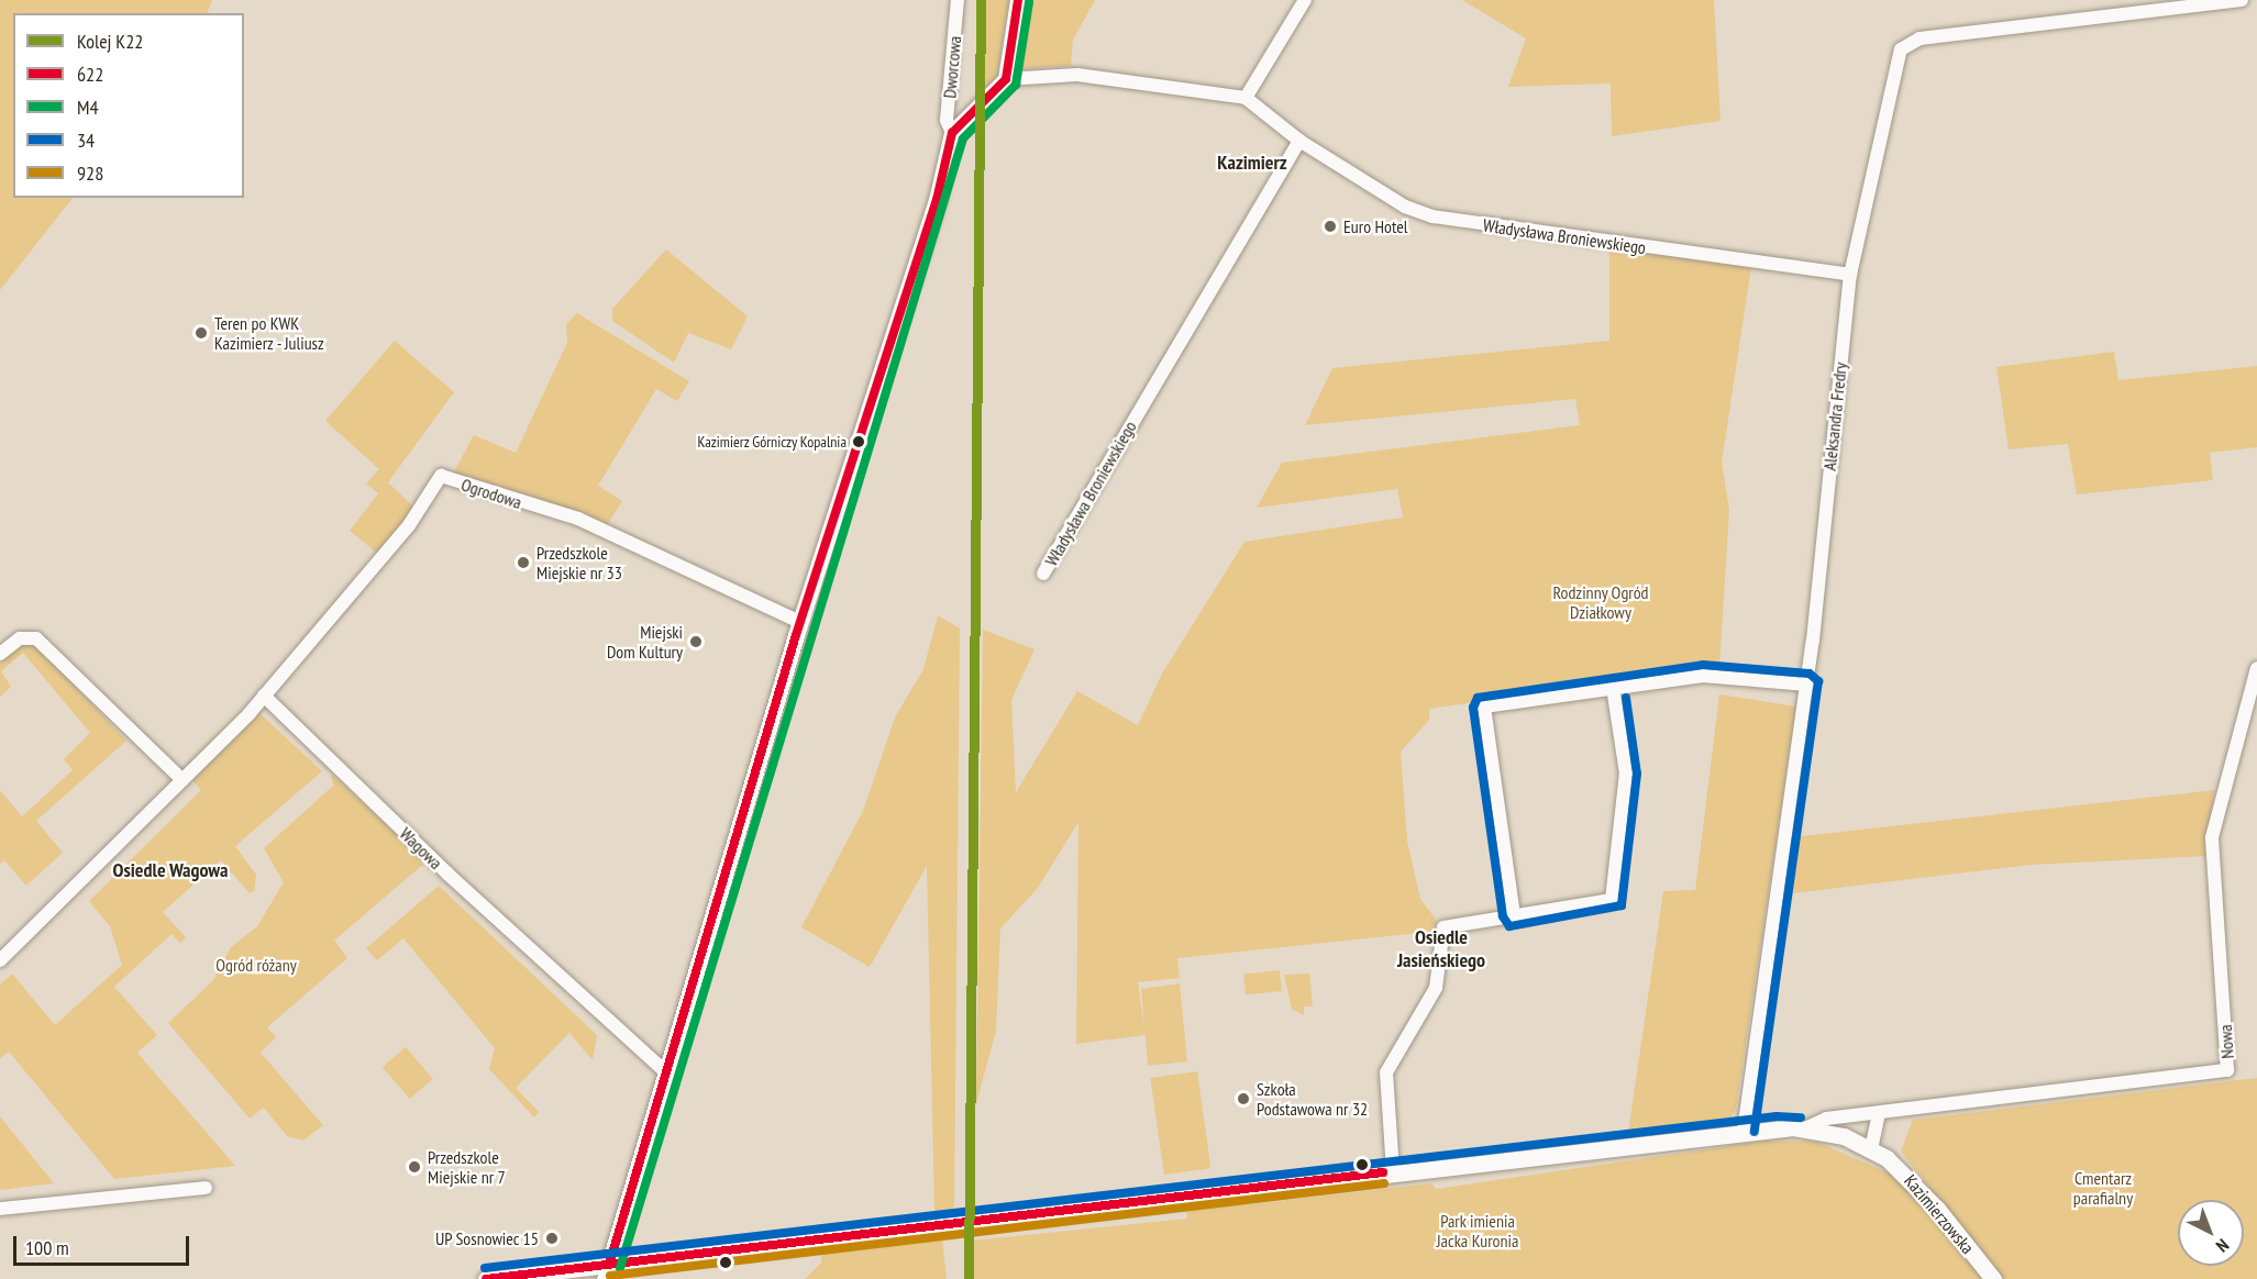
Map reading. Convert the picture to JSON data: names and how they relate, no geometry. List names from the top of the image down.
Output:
{
  "streets": {
    "street": [
      "Dworcowa",
      "Władysława Broniewskiego",
      "Aleksandra Fredry",
      "Ogrodowa",
      "Wagowa",
      "Nowa",
      "Kazimierzowska"
    ]
  },
  "crossings": [
    ["Władysława Broniewskiego", "Aleksandra Fredry"],
    ["Aleksandra Fredry", "Kazimierzowska"],
    ["Ogrodowa", "Wagowa"],
    ["Nowa", "Kazimierzowska"]
  ],
  "districts": ["Kazimierz", "Osiedle Wagowa", "Osiedle Jasieńskiego"],
  "parks": [
    "Rodzinny Ogród Działkowy",
    "Ogród różany",
    "Cmentarz parafialny",
    "Park imienia Jacka Kuronia"
  ],
  "places": [
    "Euro Hotel",
    "Teren po KWK Kazimierz - Juliusz",
    "Kazimierz Górniczy Kopalnia",
    "Przedszkole Miejskie nr 33",
    "Miejski Dom Kultury",
    "Szkoła Podstawowa nr 32",
    "Przedszkole Miejskie nr 7",
    "UP Sosnowiec 15"
  ],
  "lines": [
    "rail line K22",
    "transit line 622",
    "transit line M4",
    "transit line 34",
    "transit line 928"
  ],
  "legend": [
    "Kolej K22",
    "622",
    "M4",
    "34",
    "928"
  ],
  "scale_bar": "100 m",
  "north": "bottom right"
}
